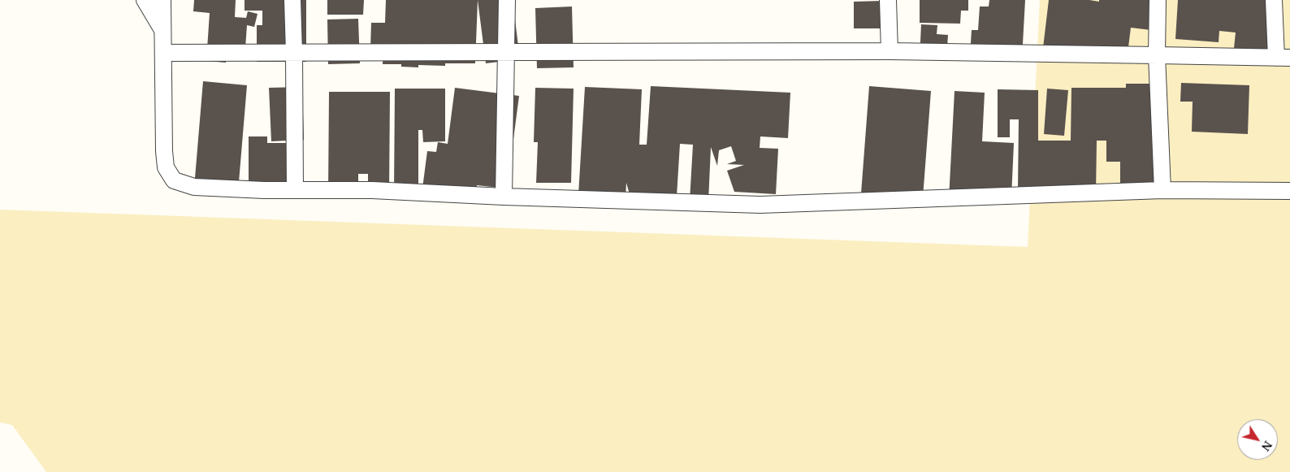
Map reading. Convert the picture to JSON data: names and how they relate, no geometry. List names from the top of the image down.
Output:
{
  "north": "bottom right"
}
